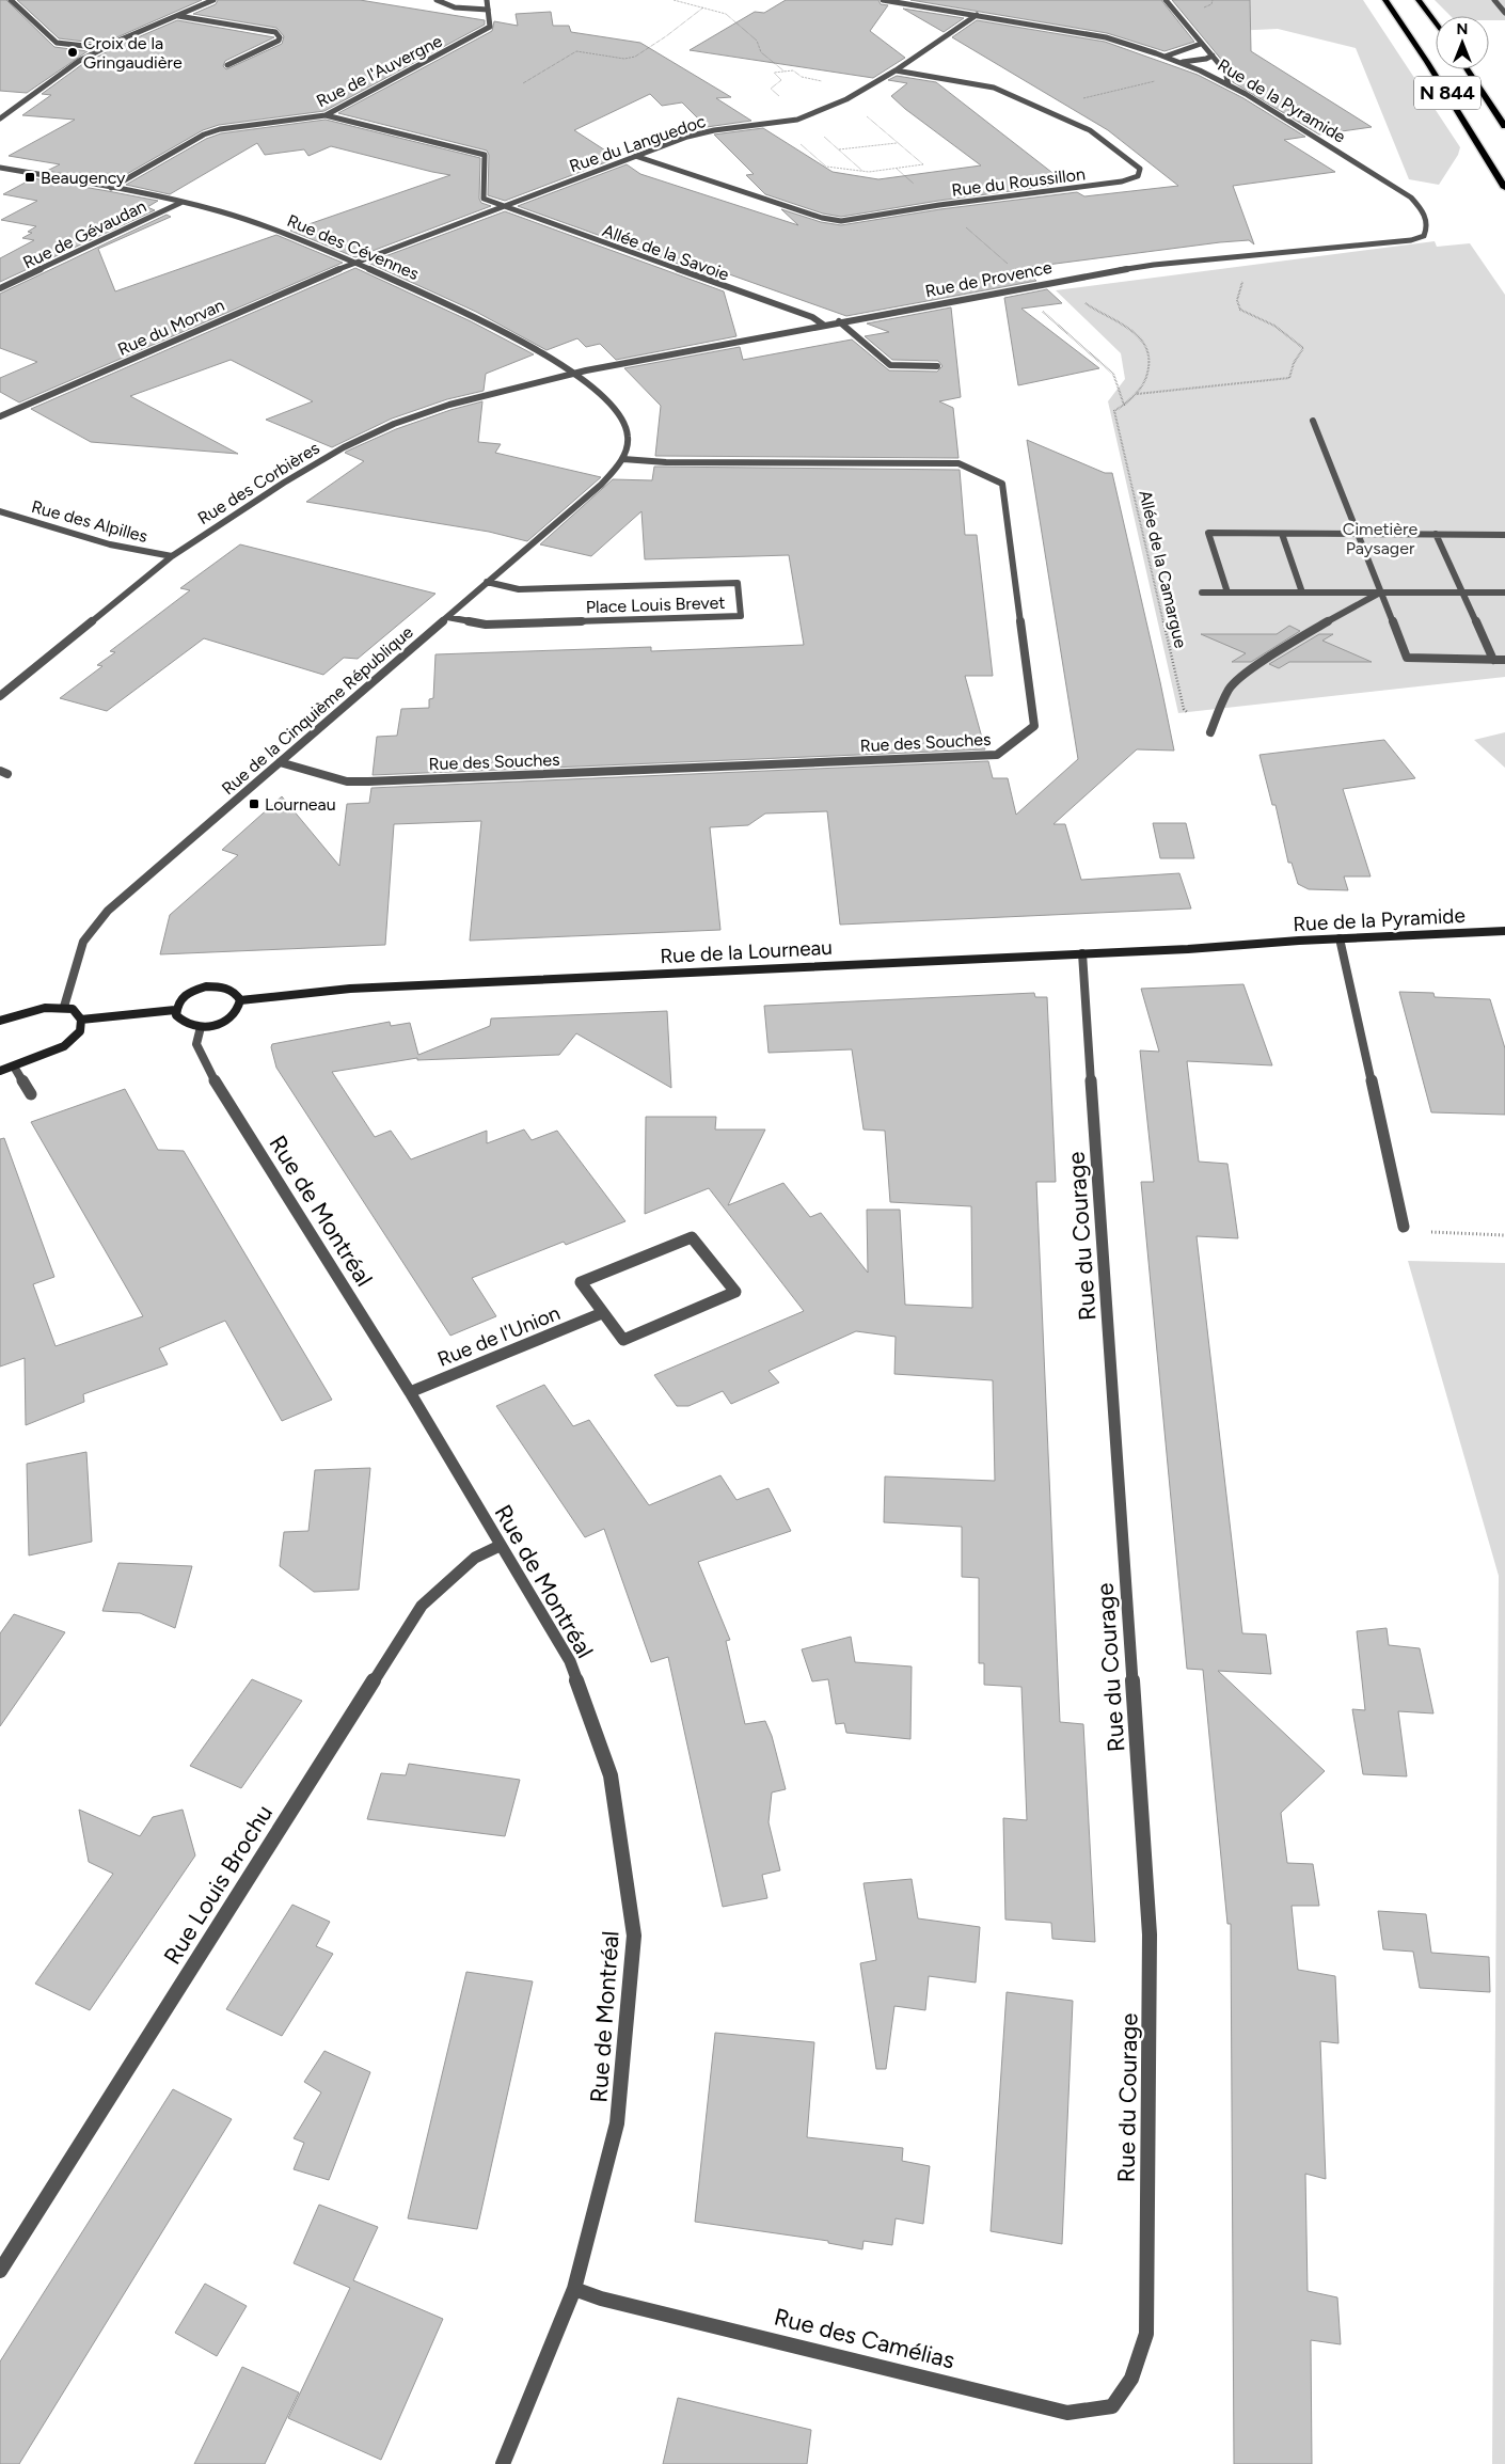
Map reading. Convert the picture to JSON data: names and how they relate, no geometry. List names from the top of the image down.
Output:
{
  "streets": {
    "highway": ["N 844"],
    "street": [
      "Rue de l'Auvergne",
      "Rue de la Pyramide",
      "Rue du Languedoc",
      "Rue du Roussillon",
      "Rue de Gévaudan",
      "Rue des Cévennes",
      "Allée de la Savoie",
      "Rue de Provence",
      "Rue du Morvan",
      "Rue des Corbières",
      "Rue des Alpilles",
      "Place Louis Brevet",
      "Rue de la Cinquième République",
      "Rue des Souches",
      "Rue de la Lourneau",
      "Rue de Montréal",
      "Rue du Courage",
      "Rue de l'Union",
      "Rue Louis Brochu",
      "Rue des Camélias"
    ],
    "path": ["Allée de la Camargue"]
  },
  "crossings": [
    ["Rue de l'Auvergne", "Rue des Cévennes"],
    ["Rue de la Pyramide", "Rue du Languedoc"],
    ["Rue de la Pyramide", "Rue de Provence"],
    ["Rue de la Pyramide", "Rue de la Lourneau"],
    ["Rue du Languedoc", "Rue du Roussillon"],
    ["Rue du Languedoc", "Rue des Cévennes"],
    ["Rue du Languedoc", "Allée de la Savoie"],
    ["Rue du Languedoc", "Rue du Morvan"],
    ["Rue de Gévaudan", "Rue des Cévennes"],
    ["Rue des Cévennes", "Rue de Provence"],
    ["Rue des Cévennes", "Rue du Morvan"],
    ["Rue des Cévennes", "Rue des Corbières"],
    ["Rue des Cévennes", "Rue de la Cinquième République"],
    ["Rue des Cévennes", "Rue des Souches"],
    ["Allée de la Savoie", "Rue de Provence"],
    ["Rue de Provence", "Rue des Corbières"],
    ["Rue des Corbières", "Rue des Alpilles"],
    ["Place Louis Brevet", "Rue de la Cinquième République"],
    ["Rue de la Cinquième République", "Rue des Souches"],
    ["Rue de la Lourneau", "Rue de Montréal"],
    ["Rue de la Lourneau", "Rue du Courage"],
    ["Rue de Montréal", "Rue de l'Union"],
    ["Rue de Montréal", "Rue Louis Brochu"],
    ["Rue de Montréal", "Rue des Camélias"],
    ["Rue du Courage", "Rue des Camélias"]
  ],
  "parks": ["Cimetière Paysager"],
  "places": {
    "other": ["Croix de la Gringaudière"],
    "transit": ["Beaugency", "Lourneau"]
  },
  "north": "top"
}
